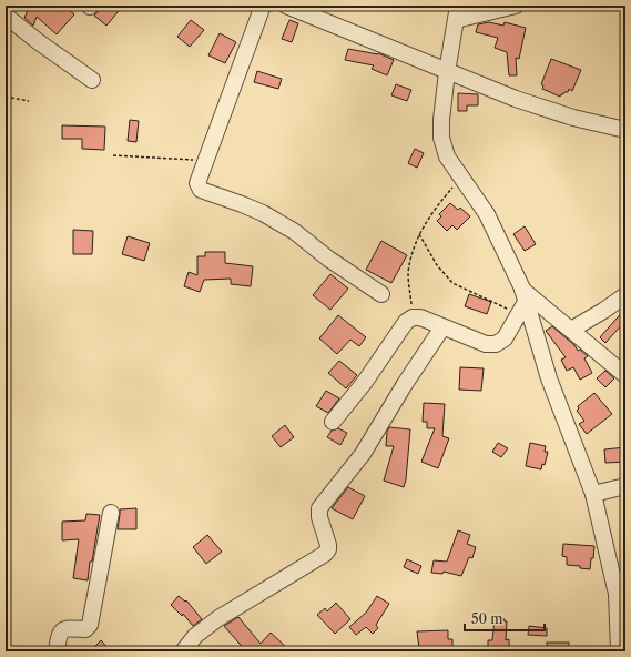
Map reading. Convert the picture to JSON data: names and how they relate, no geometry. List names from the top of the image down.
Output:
{
  "scale_bar": "50 m"
}
